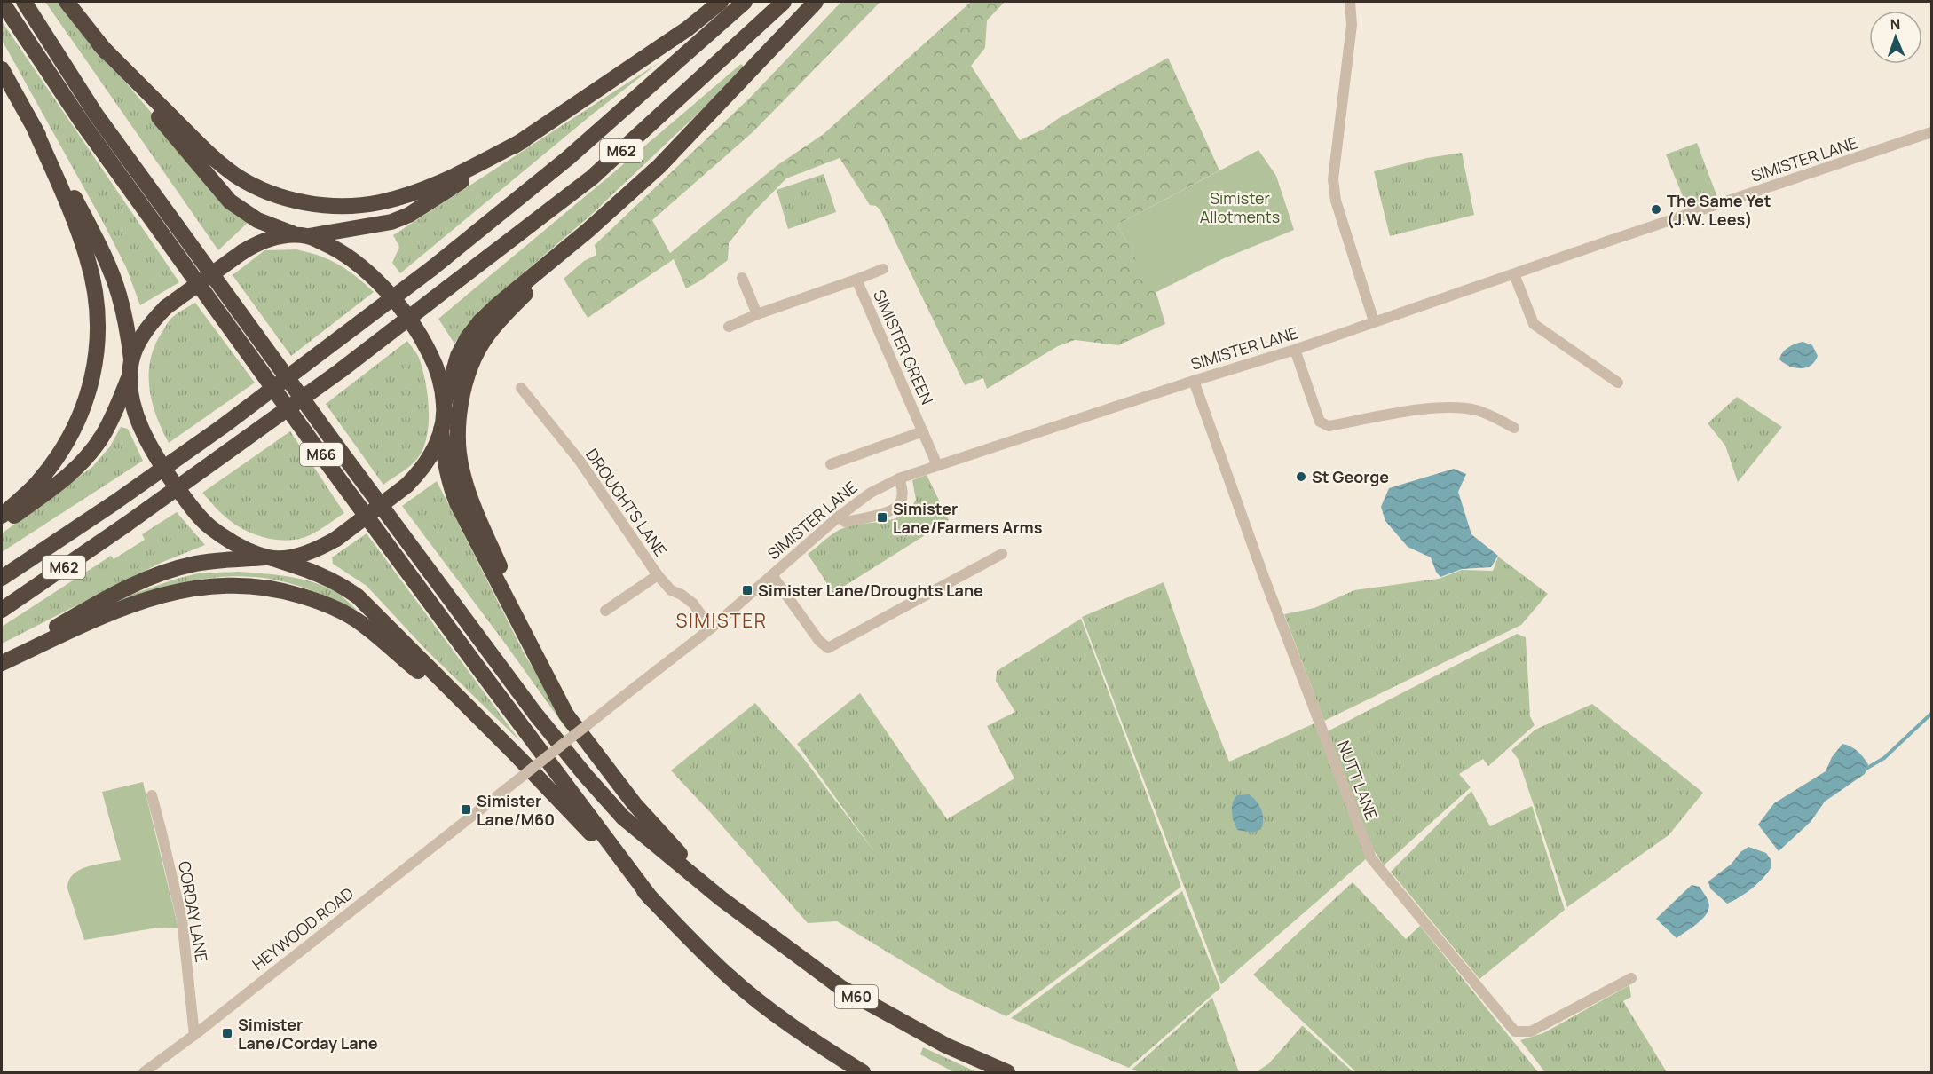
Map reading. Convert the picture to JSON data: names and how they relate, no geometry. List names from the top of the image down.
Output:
{
  "streets": {
    "highway": ["M62", "M66", "M60"],
    "street": [
      "SIMISTER LANE",
      "SIMISTER GREEN",
      "DROUGHTS LANE",
      "NUTT LANE",
      "CORDAY LANE",
      "HEYWOOD ROAD"
    ]
  },
  "crossings": [
    ["SIMISTER LANE", "SIMISTER GREEN"],
    ["SIMISTER LANE", "DROUGHTS LANE"],
    ["SIMISTER LANE", "NUTT LANE"],
    ["SIMISTER LANE", "HEYWOOD ROAD"],
    ["M66", "M60"],
    ["CORDAY LANE", "HEYWOOD ROAD"]
  ],
  "districts": ["SIMISTER"],
  "parks": ["Simister Allotments"],
  "places": {
    "other": ["The Same Yet (J.W. Lees)", "St George"],
    "transit": [
      "Simister Lane/Farmers Arms",
      "Simister Lane/Droughts Lane",
      "Simister Lane/M60",
      "Simister Lane/Corday Lane"
    ]
  },
  "north": "top"
}
